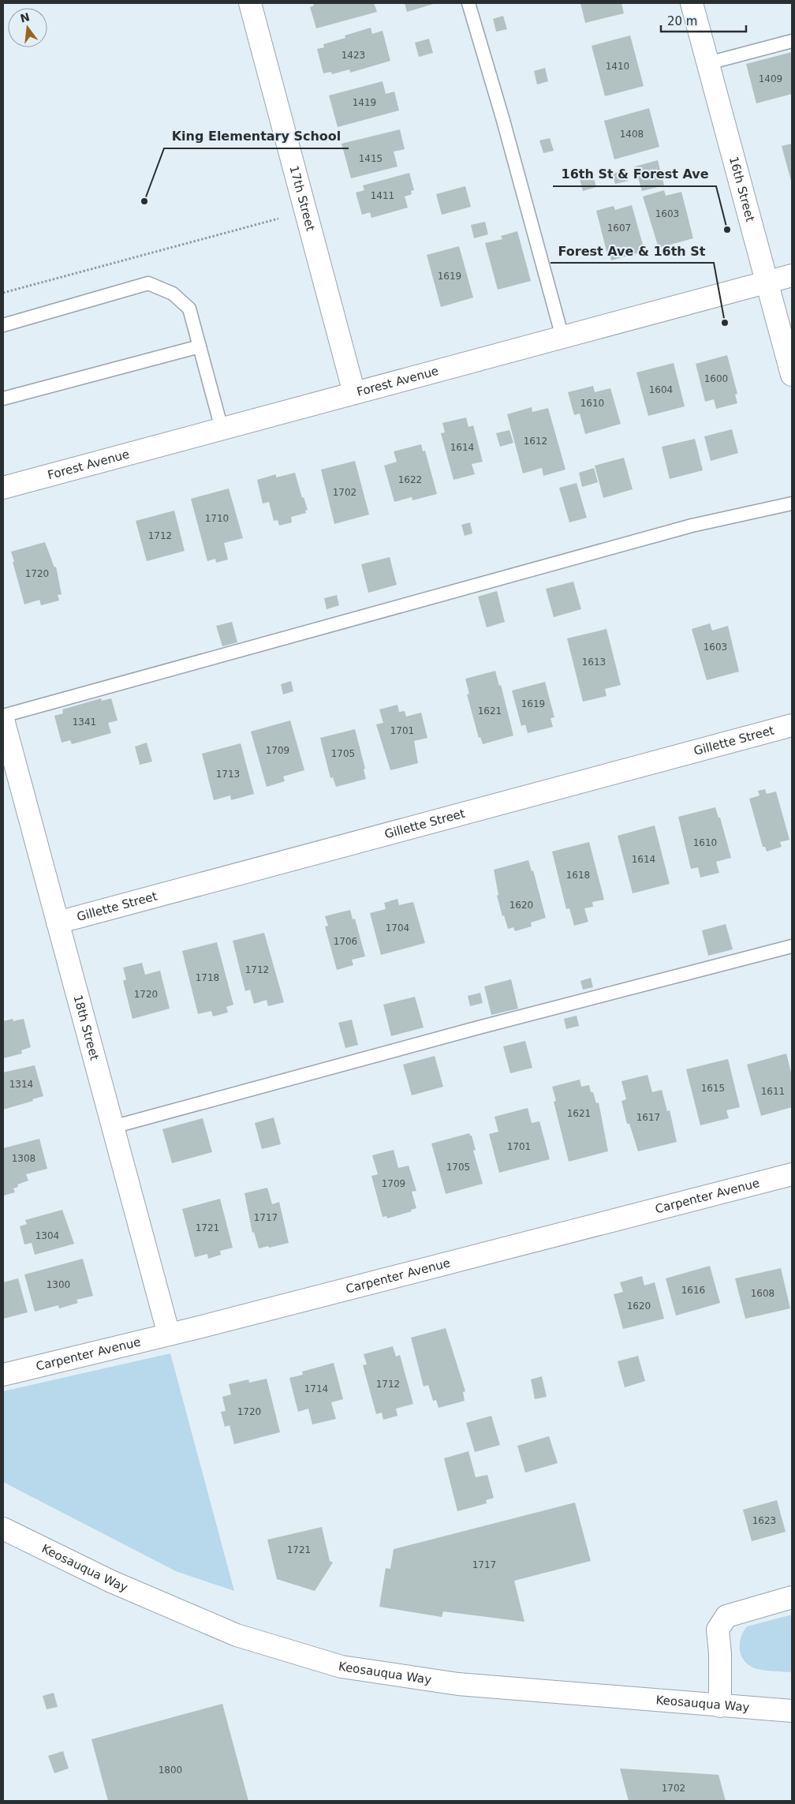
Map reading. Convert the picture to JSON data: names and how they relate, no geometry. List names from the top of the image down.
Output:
{
  "streets": {
    "street": [
      "16th Street",
      "17th Street",
      "Forest Avenue",
      "Gillette Street",
      "18th Street",
      "Carpenter Avenue",
      "Keosauqua Way"
    ]
  },
  "crossings": [
    ["16th Street", "Forest Avenue"],
    ["17th Street", "Forest Avenue"],
    ["Gillette Street", "18th Street"],
    ["18th Street", "Carpenter Avenue"]
  ],
  "places": ["King Elementary School", "16th St & Forest Ave", "Forest Ave & 16th St"],
  "house_numbers": [
    "1423",
    "1410",
    "1409",
    "1419",
    "1408",
    "1415",
    "1411",
    "1603",
    "1607",
    "1619",
    "1600",
    "1604",
    "1610",
    "1612",
    "1614",
    "1622",
    "1702",
    "1710",
    "1712",
    "1720",
    "1603",
    "1613",
    "1619",
    "1621",
    "1341",
    "1701",
    "1709",
    "1705",
    "1713",
    "1610",
    "1614",
    "1618",
    "1620",
    "1704",
    "1706",
    "1712",
    "1718",
    "1720",
    "1314",
    "1615",
    "1611",
    "1621",
    "1617",
    "1701",
    "1308",
    "1705",
    "1709",
    "1717",
    "1721",
    "1304",
    "1300",
    "1616",
    "1608",
    "1620",
    "1712",
    "1714",
    "1720",
    "1623",
    "1721",
    "1717",
    "1800",
    "1702"
  ],
  "scale_bar": "20 m",
  "north": "top"
}
